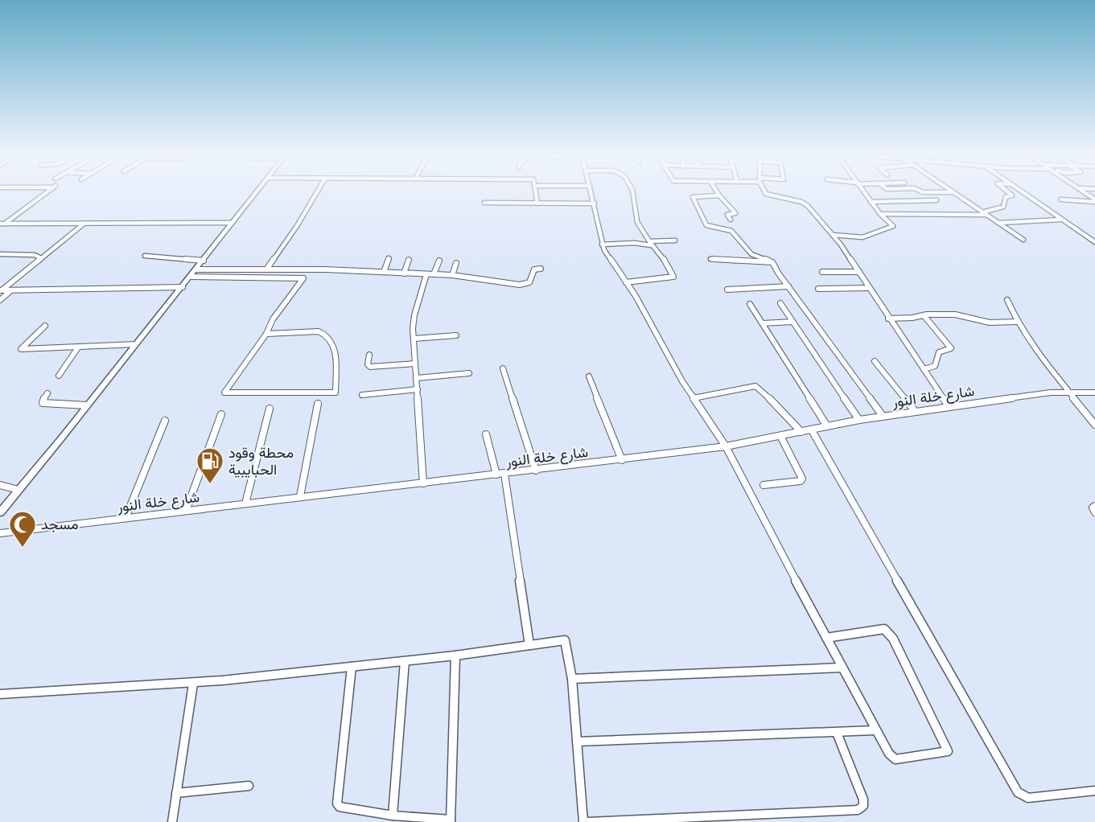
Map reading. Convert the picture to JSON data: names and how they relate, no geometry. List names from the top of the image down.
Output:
{
  "streets": {
    "street": ["شارع خلة النور"]
  },
  "places": {
    "fuel station": ["محطة وقود الحبايبية"],
    "mosque": ["مسجد"]
  }
}
